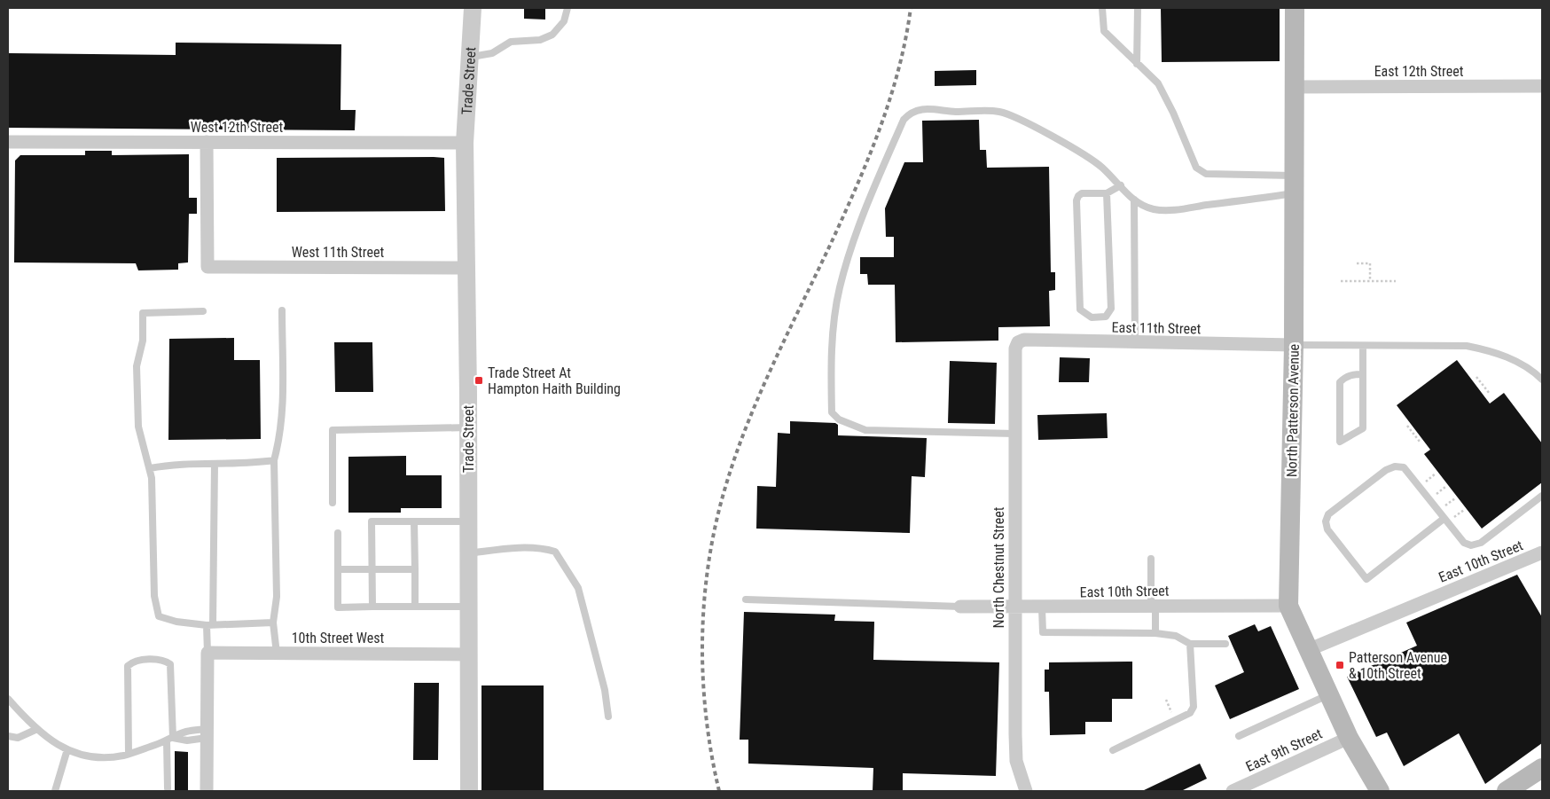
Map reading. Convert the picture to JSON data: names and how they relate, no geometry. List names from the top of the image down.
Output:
{
  "streets": {
    "main road": ["North Patterson Avenue"],
    "street": [
      "East 12th Street",
      "Trade Street",
      "West 12th Street",
      "West 11th Street",
      "East 11th Street",
      "East 10th Street",
      "North Chestnut Street",
      "10th Street West",
      "East 9th Street"
    ]
  },
  "crossings": [
    ["East 12th Street", "North Patterson Avenue"],
    ["Trade Street", "West 12th Street"],
    ["Trade Street", "West 11th Street"],
    ["Trade Street", "10th Street West"],
    ["West 12th Street", "West 11th Street"],
    ["East 11th Street", "North Patterson Avenue"],
    ["East 11th Street", "North Chestnut Street"],
    ["North Patterson Avenue", "East 10th Street"],
    ["North Patterson Avenue", "East 9th Street"],
    ["East 10th Street", "North Chestnut Street"]
  ],
  "places": {
    "transit": ["Trade Street At Hampton Haith Building", "Patterson Avenue & 10th Street"]
  }
}
